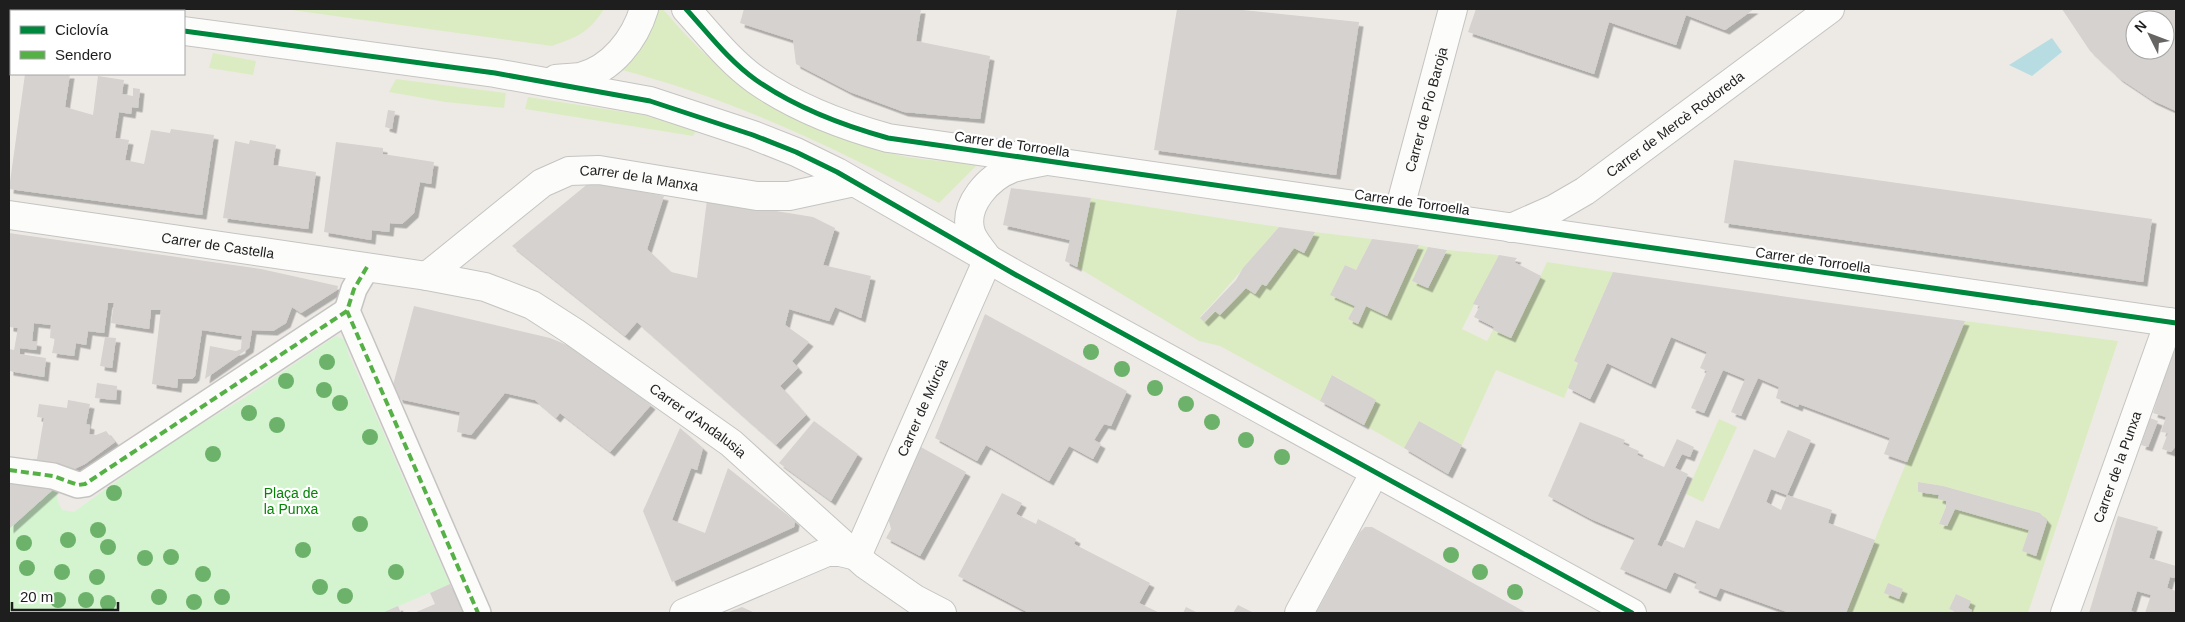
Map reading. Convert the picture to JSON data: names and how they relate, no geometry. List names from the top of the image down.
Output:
{
  "streets": {
    "street": [
      "Carrer de Pío Baroja",
      "Carrer de Mercè Rodoreda",
      "Carrer de Torroella",
      "Carrer de la Manxa",
      "Carrer de Castella",
      "Carrer de Múrcia",
      "Carrer d'Andalusia",
      "Carrer de la Punxa"
    ]
  },
  "crossings": [
    ["Carrer de Pío Baroja", "Carrer de Torroella"],
    ["Carrer de Mercè Rodoreda", "Carrer de Torroella"],
    ["Carrer de Torroella", "Carrer de Múrcia"],
    ["Carrer de Torroella", "Carrer de la Punxa"],
    ["Carrer de la Manxa", "Carrer de Castella"],
    ["Carrer de la Manxa", "Carrer d'Andalusia"],
    ["Carrer de Castella", "Carrer d'Andalusia"],
    ["Carrer de Múrcia", "Carrer d'Andalusia"]
  ],
  "parks": ["Plaça de la Punxa"],
  "legend": ["Ciclovía", "Sendero"],
  "scale_bar": "20 m",
  "north": "top left"
}
